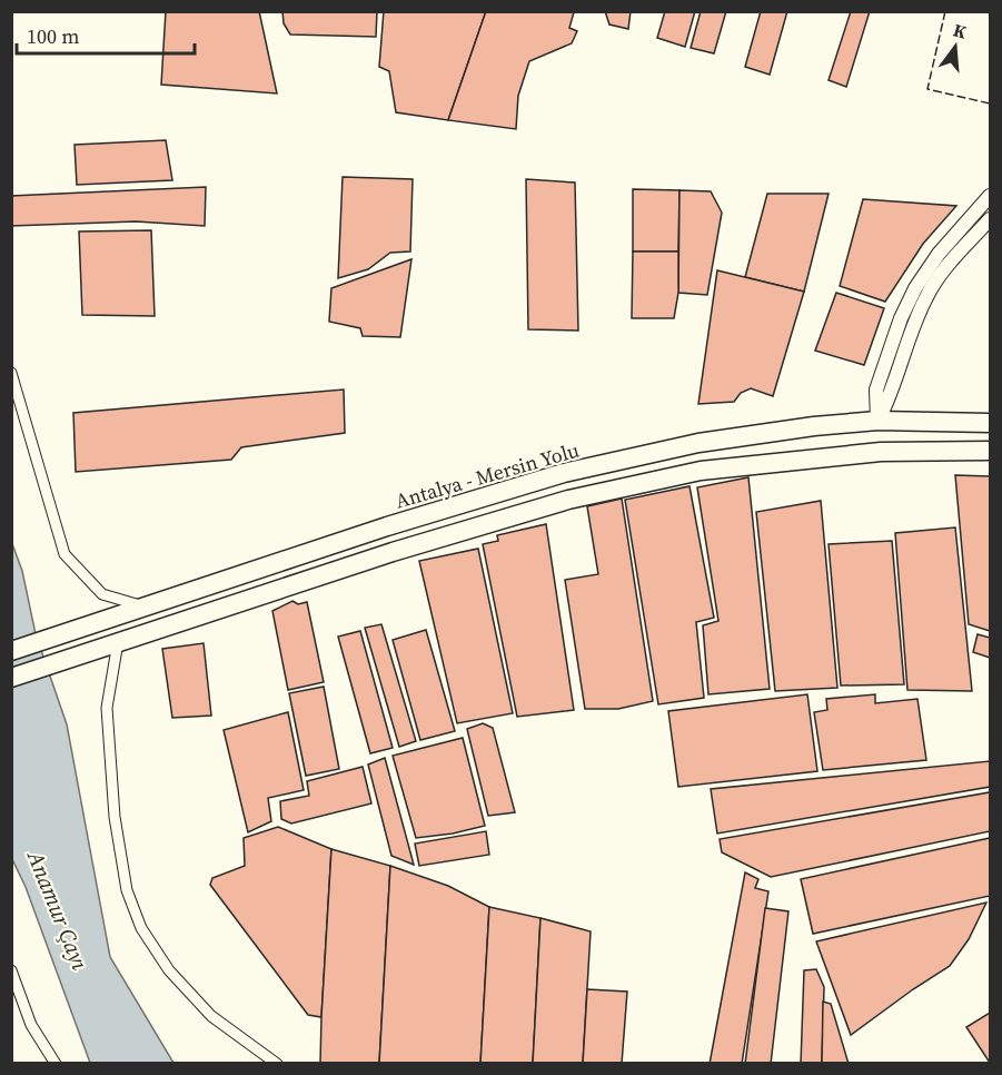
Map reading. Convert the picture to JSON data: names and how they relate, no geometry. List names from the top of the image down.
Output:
{
  "streets": {
    "highway": ["Antalya - Mersin Yolu"]
  },
  "water": ["Anamur Çayı"],
  "scale_bar": "100 m",
  "north": "top"
}
